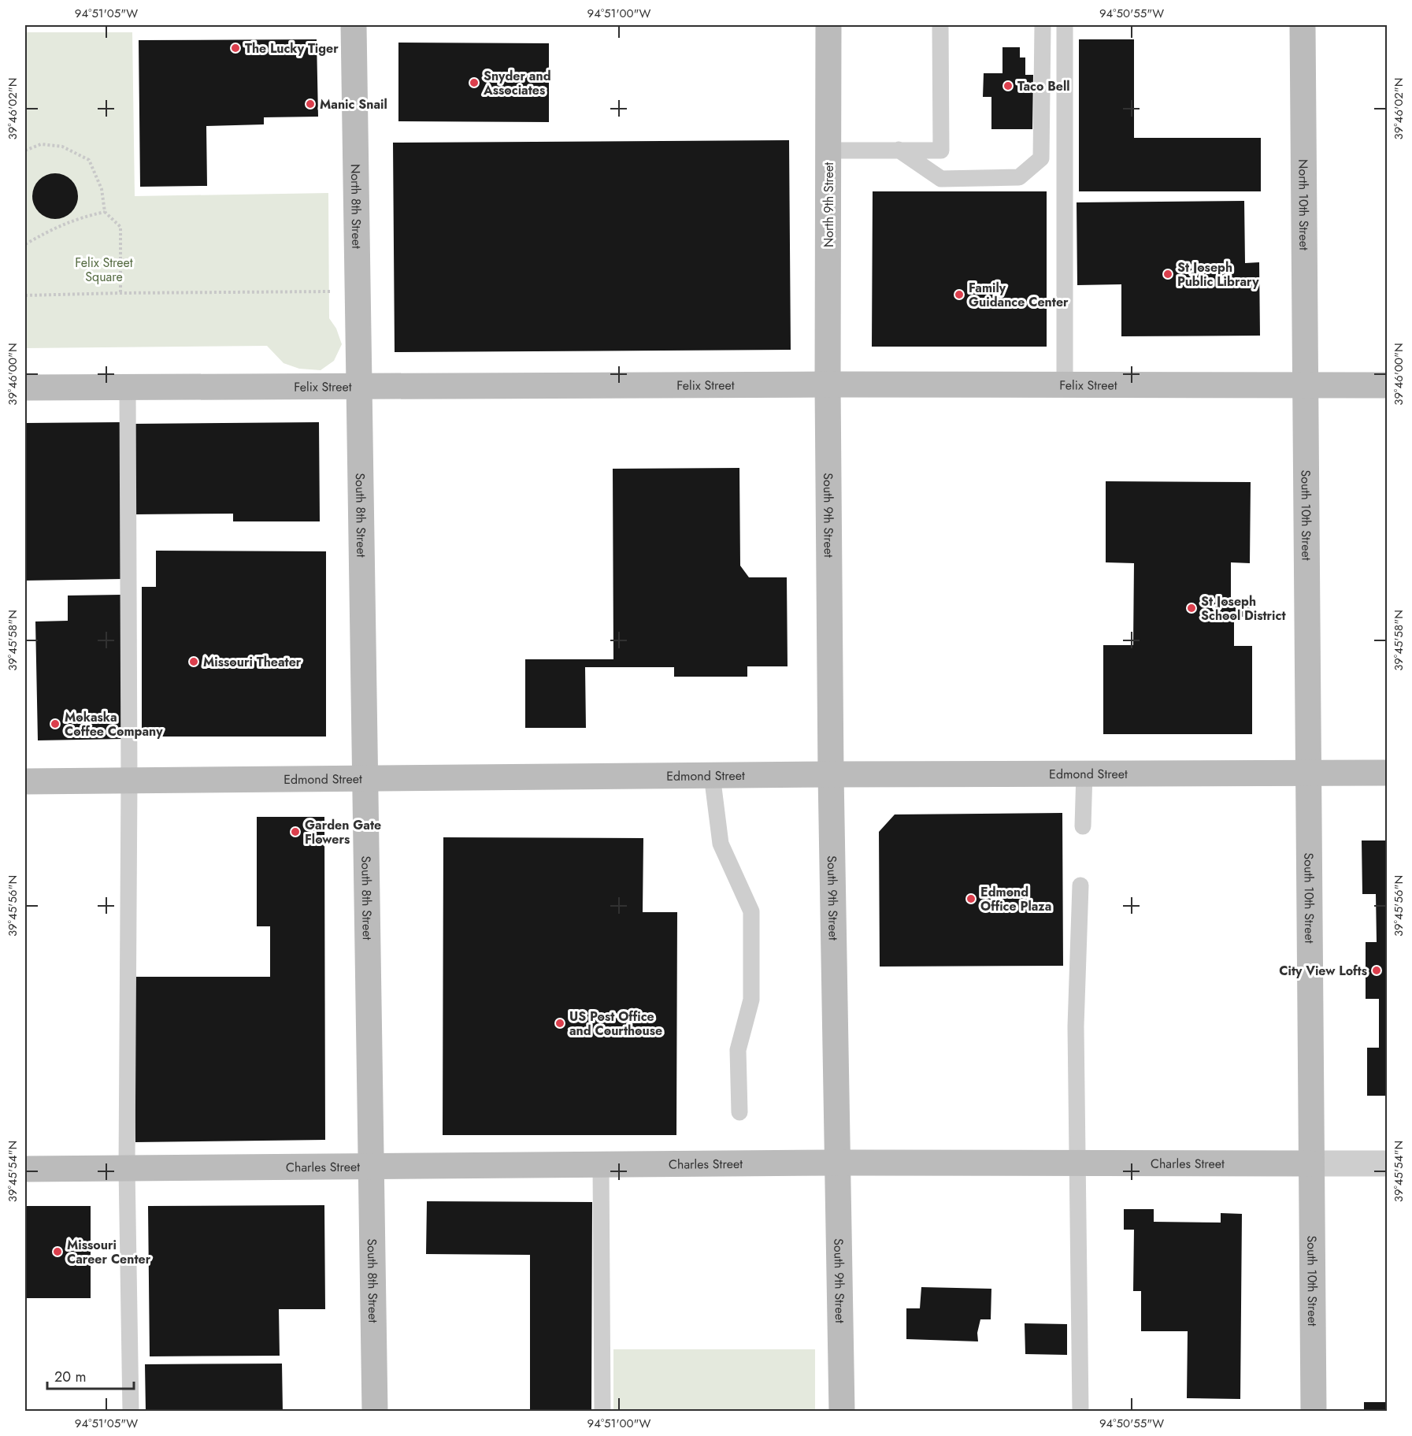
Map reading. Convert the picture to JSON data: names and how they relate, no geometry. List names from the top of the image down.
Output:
{
  "streets": {
    "main road": [
      "North 9th Street",
      "North 10th Street",
      "North 8th Street",
      "Felix Street",
      "South 9th Street",
      "South 10th Street",
      "South 8th Street",
      "Edmond Street",
      "Charles Street"
    ]
  },
  "crossings": [
    ["North 9th Street", "Felix Street"],
    ["North 9th Street", "South 9th Street"],
    ["North 10th Street", "Felix Street"],
    ["North 10th Street", "South 10th Street"],
    ["North 8th Street", "Felix Street"],
    ["North 8th Street", "South 8th Street"],
    ["Felix Street", "South 9th Street"],
    ["Felix Street", "South 10th Street"],
    ["Felix Street", "South 8th Street"],
    ["South 9th Street", "Edmond Street"],
    ["South 9th Street", "Charles Street"],
    ["South 10th Street", "Edmond Street"],
    ["South 10th Street", "Charles Street"],
    ["South 8th Street", "Edmond Street"],
    ["South 8th Street", "Charles Street"]
  ],
  "parks": ["Felix Street Square"],
  "places": [
    "The Lucky Tiger",
    "Snyder and Associates",
    "Taco Bell",
    "Manic Snail",
    "St Joseph Public Library",
    "Family Guidance Center",
    "St Joseph School District",
    "Missouri Theater",
    "Mokaska Coffee Company",
    "Garden Gate Flowers",
    "Edmond Office Plaza",
    "City View Lofts",
    "US Post Office and Courthouse",
    "Missouri Career Center"
  ],
  "scale_bar": "20 m",
  "coordinates": [
    "94°51'05\"W",
    "94°51'00\"W",
    "94°50'55\"W",
    "39°46'02\"N",
    "39°46'00\"N",
    "39°45'58\"N",
    "39°45'56\"N",
    "39°45'54\"N"
  ]
}
